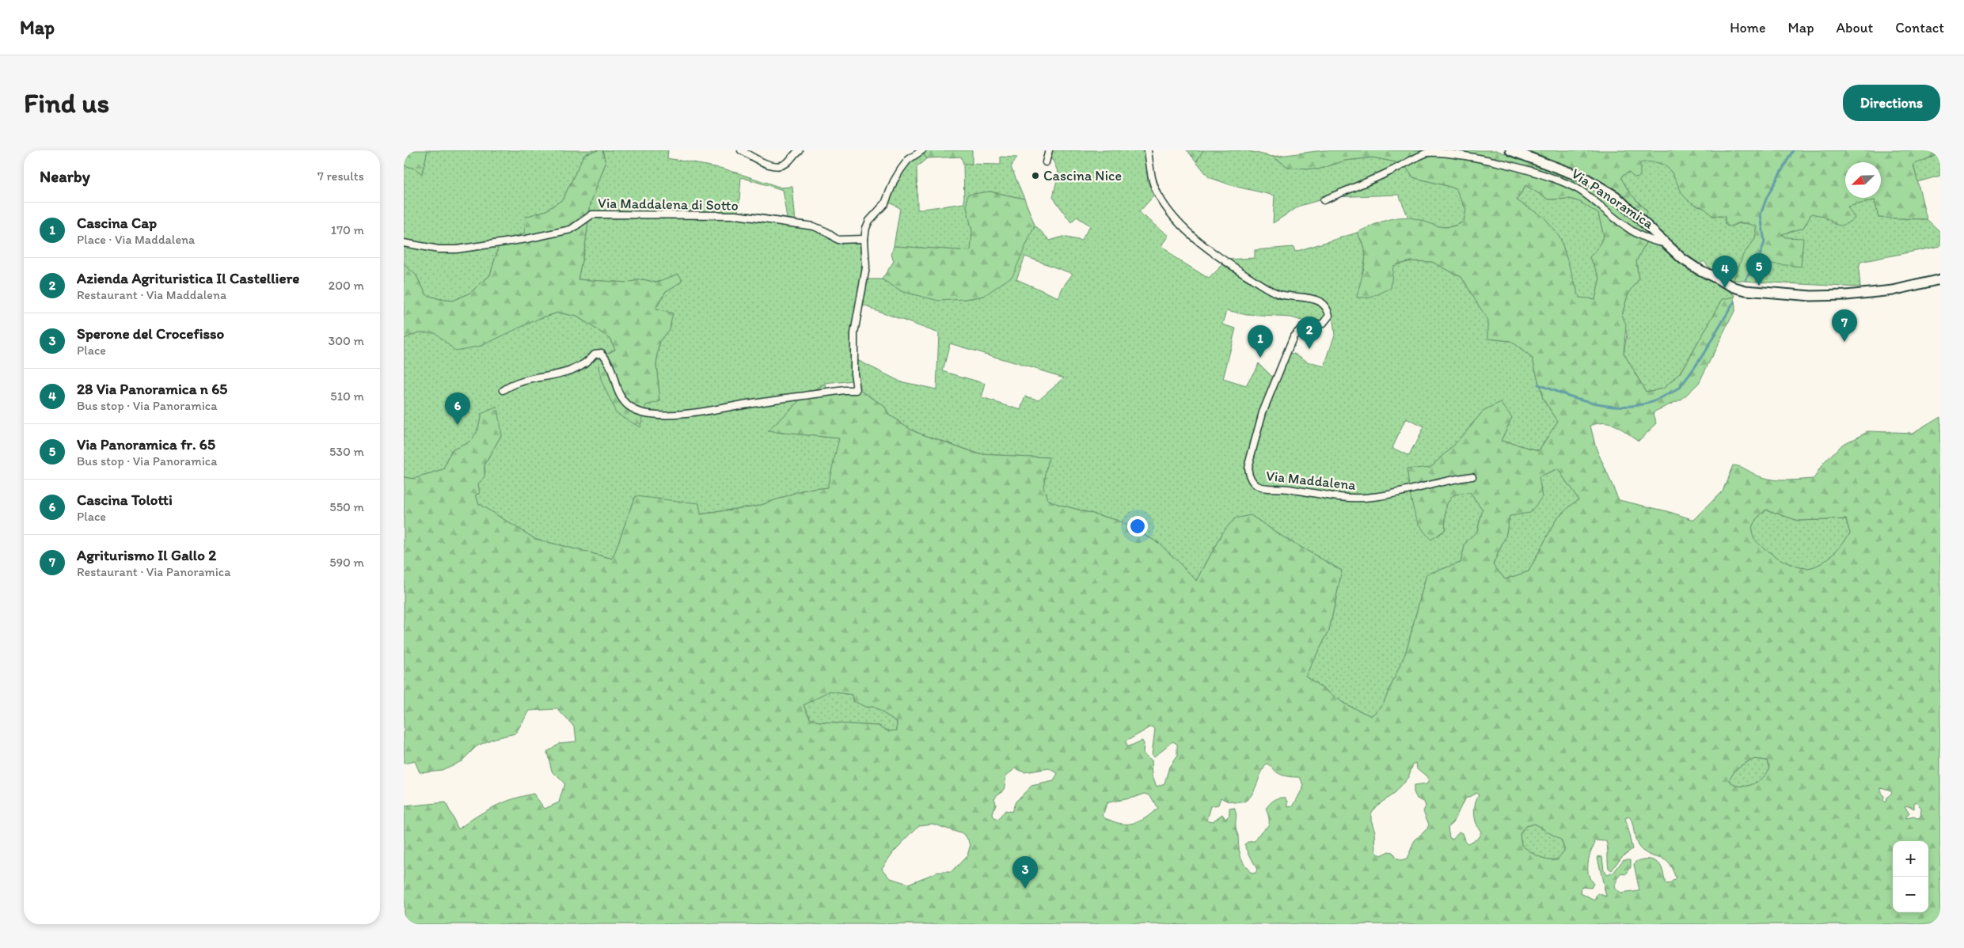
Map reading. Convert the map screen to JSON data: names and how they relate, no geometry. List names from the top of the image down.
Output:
{
  "streets": {
    "street": ["Via Panoramica", "Via Maddalena di Sotto", "Via Maddalena"]
  },
  "places": ["Cascina Nice"],
  "north": "bottom left",
  "page": {
    "header": "Map",
    "nav": [
      "Home",
      "Map",
      "About",
      "Contact"
    ],
    "buttons": "Directions",
    "title": "Find us",
    "heading": ["Nearby", "7 results"],
    "list": [
      {
        "mark": "1",
        "name": "Cascina Cap",
        "note": "Place · Via Maddalena",
        "value": "170 m"
      },
      {
        "mark": "2",
        "name": "Azienda Agrituristica Il Castelliere",
        "note": "Restaurant · Via Maddalena",
        "value": "200 m"
      },
      {
        "mark": "3",
        "name": "Sperone del Crocefisso",
        "note": "Place",
        "value": "300 m"
      },
      {
        "mark": "4",
        "name": "28 Via Panoramica n 65",
        "note": "Bus stop · Via Panoramica",
        "value": "510 m"
      },
      {
        "mark": "5",
        "name": "Via Panoramica fr. 65",
        "note": "Bus stop · Via Panoramica",
        "value": "530 m"
      },
      {
        "mark": "6",
        "name": "Cascina Tolotti",
        "note": "Place",
        "value": "550 m"
      },
      {
        "mark": "7",
        "name": "Agriturismo Il Gallo 2",
        "note": "Restaurant · Via Panoramica",
        "value": "590 m"
      }
    ],
    "pins": [
      "5",
      "4",
      "7",
      "2",
      "1",
      "6",
      "3"
    ],
    "map_buttons": ["+", "−"]
  }
}
